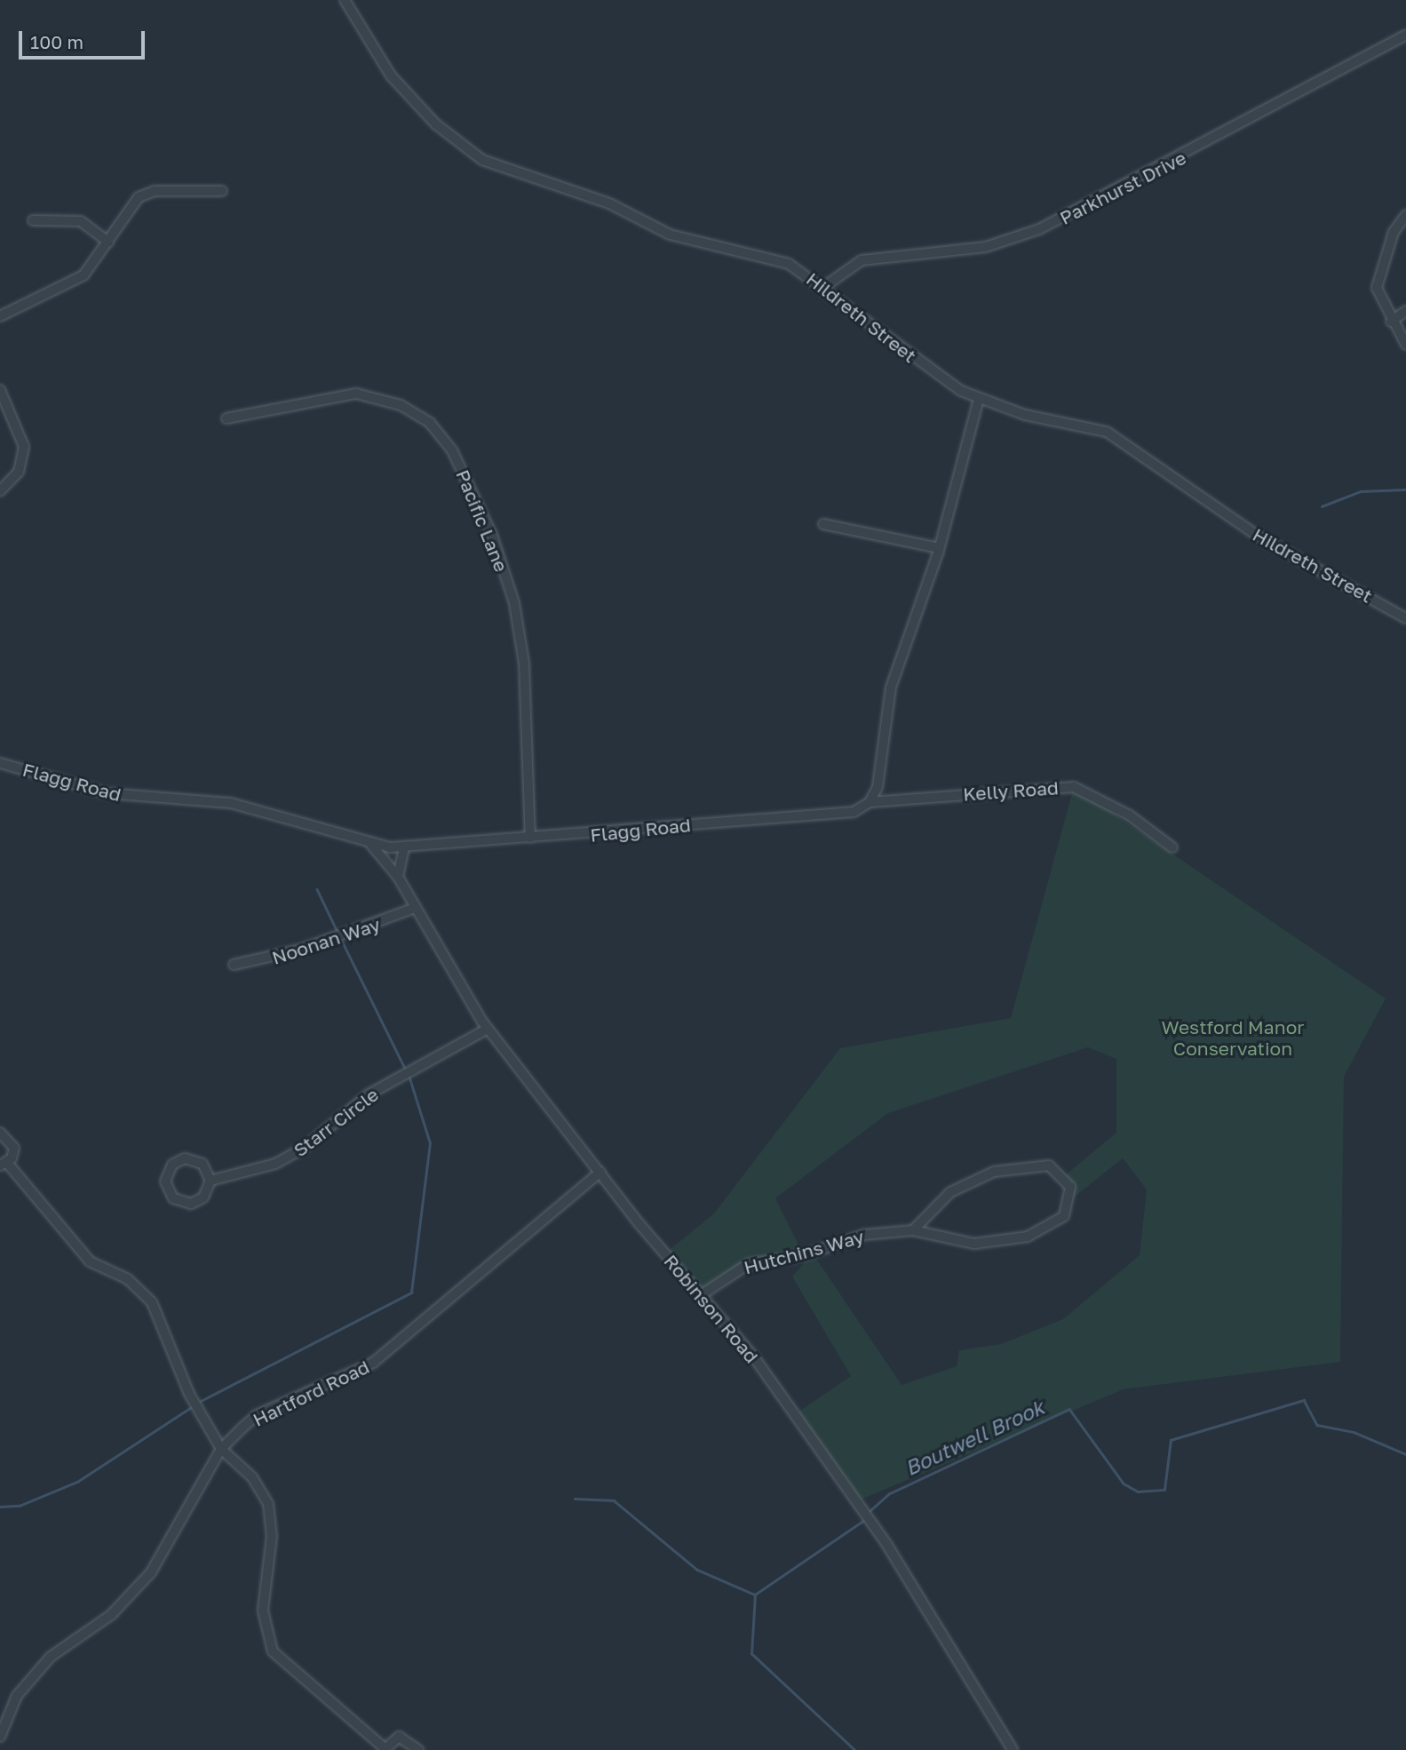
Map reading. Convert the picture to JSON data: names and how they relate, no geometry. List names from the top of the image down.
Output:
{
  "streets": {
    "street": [
      "Parkhurst Drive",
      "Hildreth Street",
      "Pacific Lane",
      "Flagg Road",
      "Kelly Road",
      "Noonan Way",
      "Starr Circle",
      "Hutchins Way",
      "Robinson Road",
      "Hartford Road"
    ]
  },
  "crossings": [
    ["Parkhurst Drive", "Hildreth Street"],
    ["Pacific Lane", "Flagg Road"],
    ["Flagg Road", "Kelly Road"],
    ["Flagg Road", "Robinson Road"],
    ["Noonan Way", "Robinson Road"],
    ["Starr Circle", "Robinson Road"],
    ["Hutchins Way", "Robinson Road"],
    ["Robinson Road", "Hartford Road"]
  ],
  "water": ["Boutwell Brook"],
  "parks": ["Westford Manor Conservation"],
  "scale_bar": "100 m"
}
